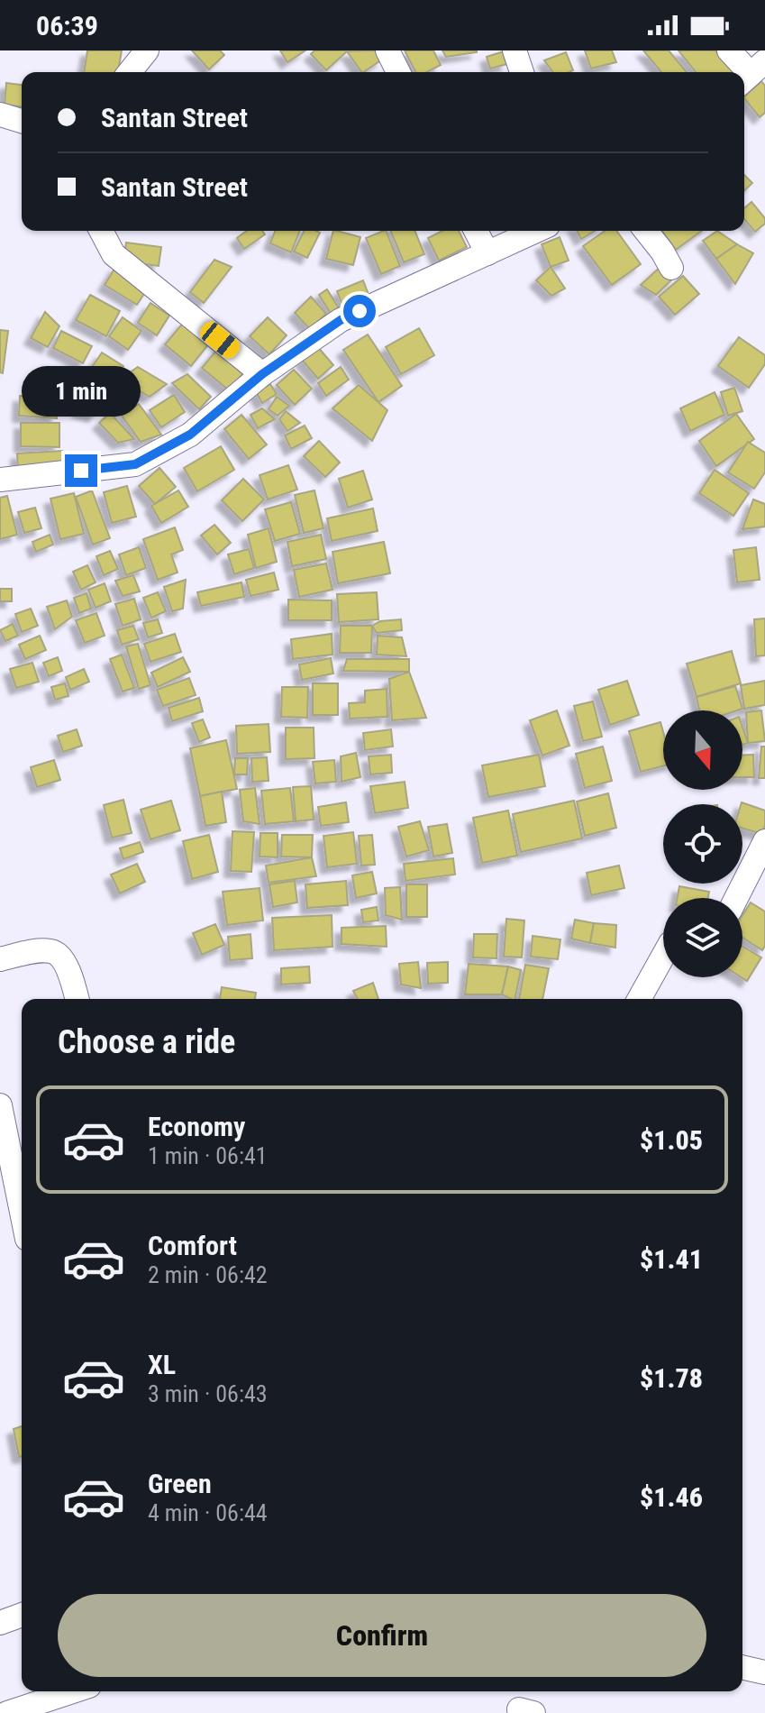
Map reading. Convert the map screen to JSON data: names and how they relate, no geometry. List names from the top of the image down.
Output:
{
  "north": "bottom",
  "page": {
    "status": "06:39",
    "banner": ["Santan Street", "Santan Street"],
    "bubble": "1 min",
    "heading": "Choose a ride",
    "list": [
      {
        "name": "Economy",
        "note": "1 min · 06:41",
        "value": "$1.05"
      },
      {
        "name": "Comfort",
        "note": "2 min · 06:42",
        "value": "$1.41"
      },
      {
        "name": "XL",
        "note": "3 min · 06:43",
        "value": "$1.78"
      },
      {
        "name": "Green",
        "note": "4 min · 06:44",
        "value": "$1.46"
      }
    ],
    "buttons": "Confirm"
  }
}
